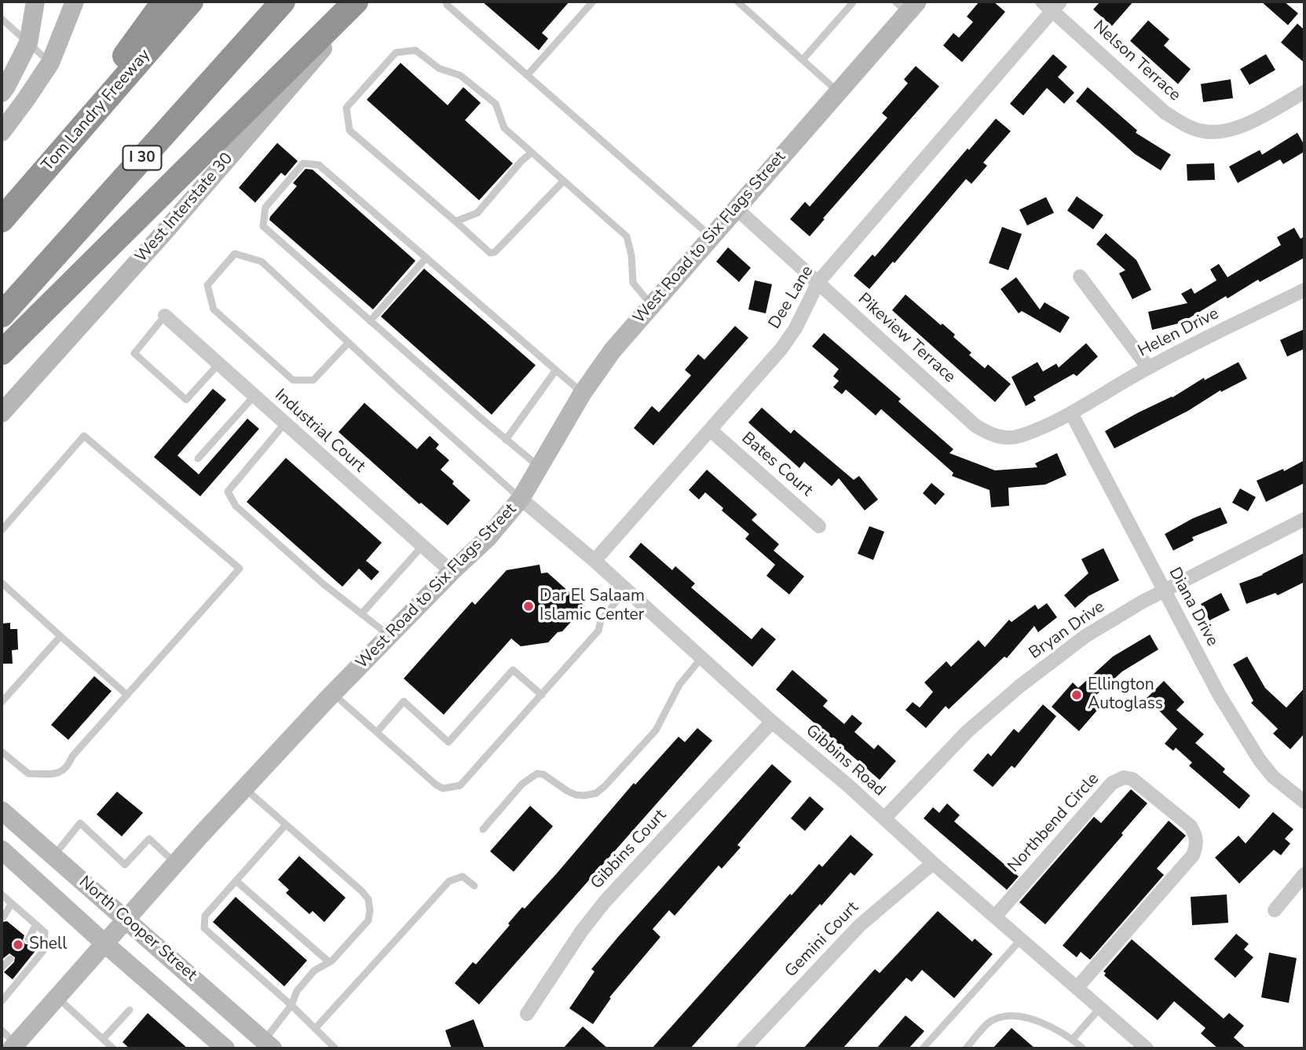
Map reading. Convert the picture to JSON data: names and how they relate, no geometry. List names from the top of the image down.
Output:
{
  "streets": {
    "highway": ["Tom Landry Freeway", "I 30"],
    "main road": ["West Interstate 30", "West Road to Six Flags Street", "North Cooper Street"],
    "street": [
      "Nelson Terrace",
      "Dee Lane",
      "Helen Drive",
      "Pikeview Terrace",
      "Industrial Court",
      "Bates Court",
      "Diana Drive",
      "Bryan Drive",
      "Gibbins Road",
      "Northbend Circle",
      "Gibbins Court",
      "Gemini Court"
    ]
  },
  "crossings": [
    ["Nelson Terrace", "Dee Lane"],
    ["West Road to Six Flags Street", "Pikeview Terrace"],
    ["West Road to Six Flags Street", "Industrial Court"],
    ["West Road to Six Flags Street", "Gibbins Road"],
    ["West Road to Six Flags Street", "North Cooper Street"],
    ["Dee Lane", "Pikeview Terrace"],
    ["Dee Lane", "Bates Court"],
    ["Dee Lane", "Gibbins Road"],
    ["Helen Drive", "Pikeview Terrace"],
    ["Helen Drive", "Diana Drive"],
    ["Pikeview Terrace", "Diana Drive"],
    ["Diana Drive", "Bryan Drive"],
    ["Bryan Drive", "Gibbins Road"],
    ["Gibbins Road", "Northbend Circle"],
    ["Gibbins Road", "Gibbins Court"],
    ["Gibbins Road", "Gemini Court"]
  ],
  "places": ["Dar El Salaam Islamic Center", "Ellington Autoglass", "Shell"]
}
